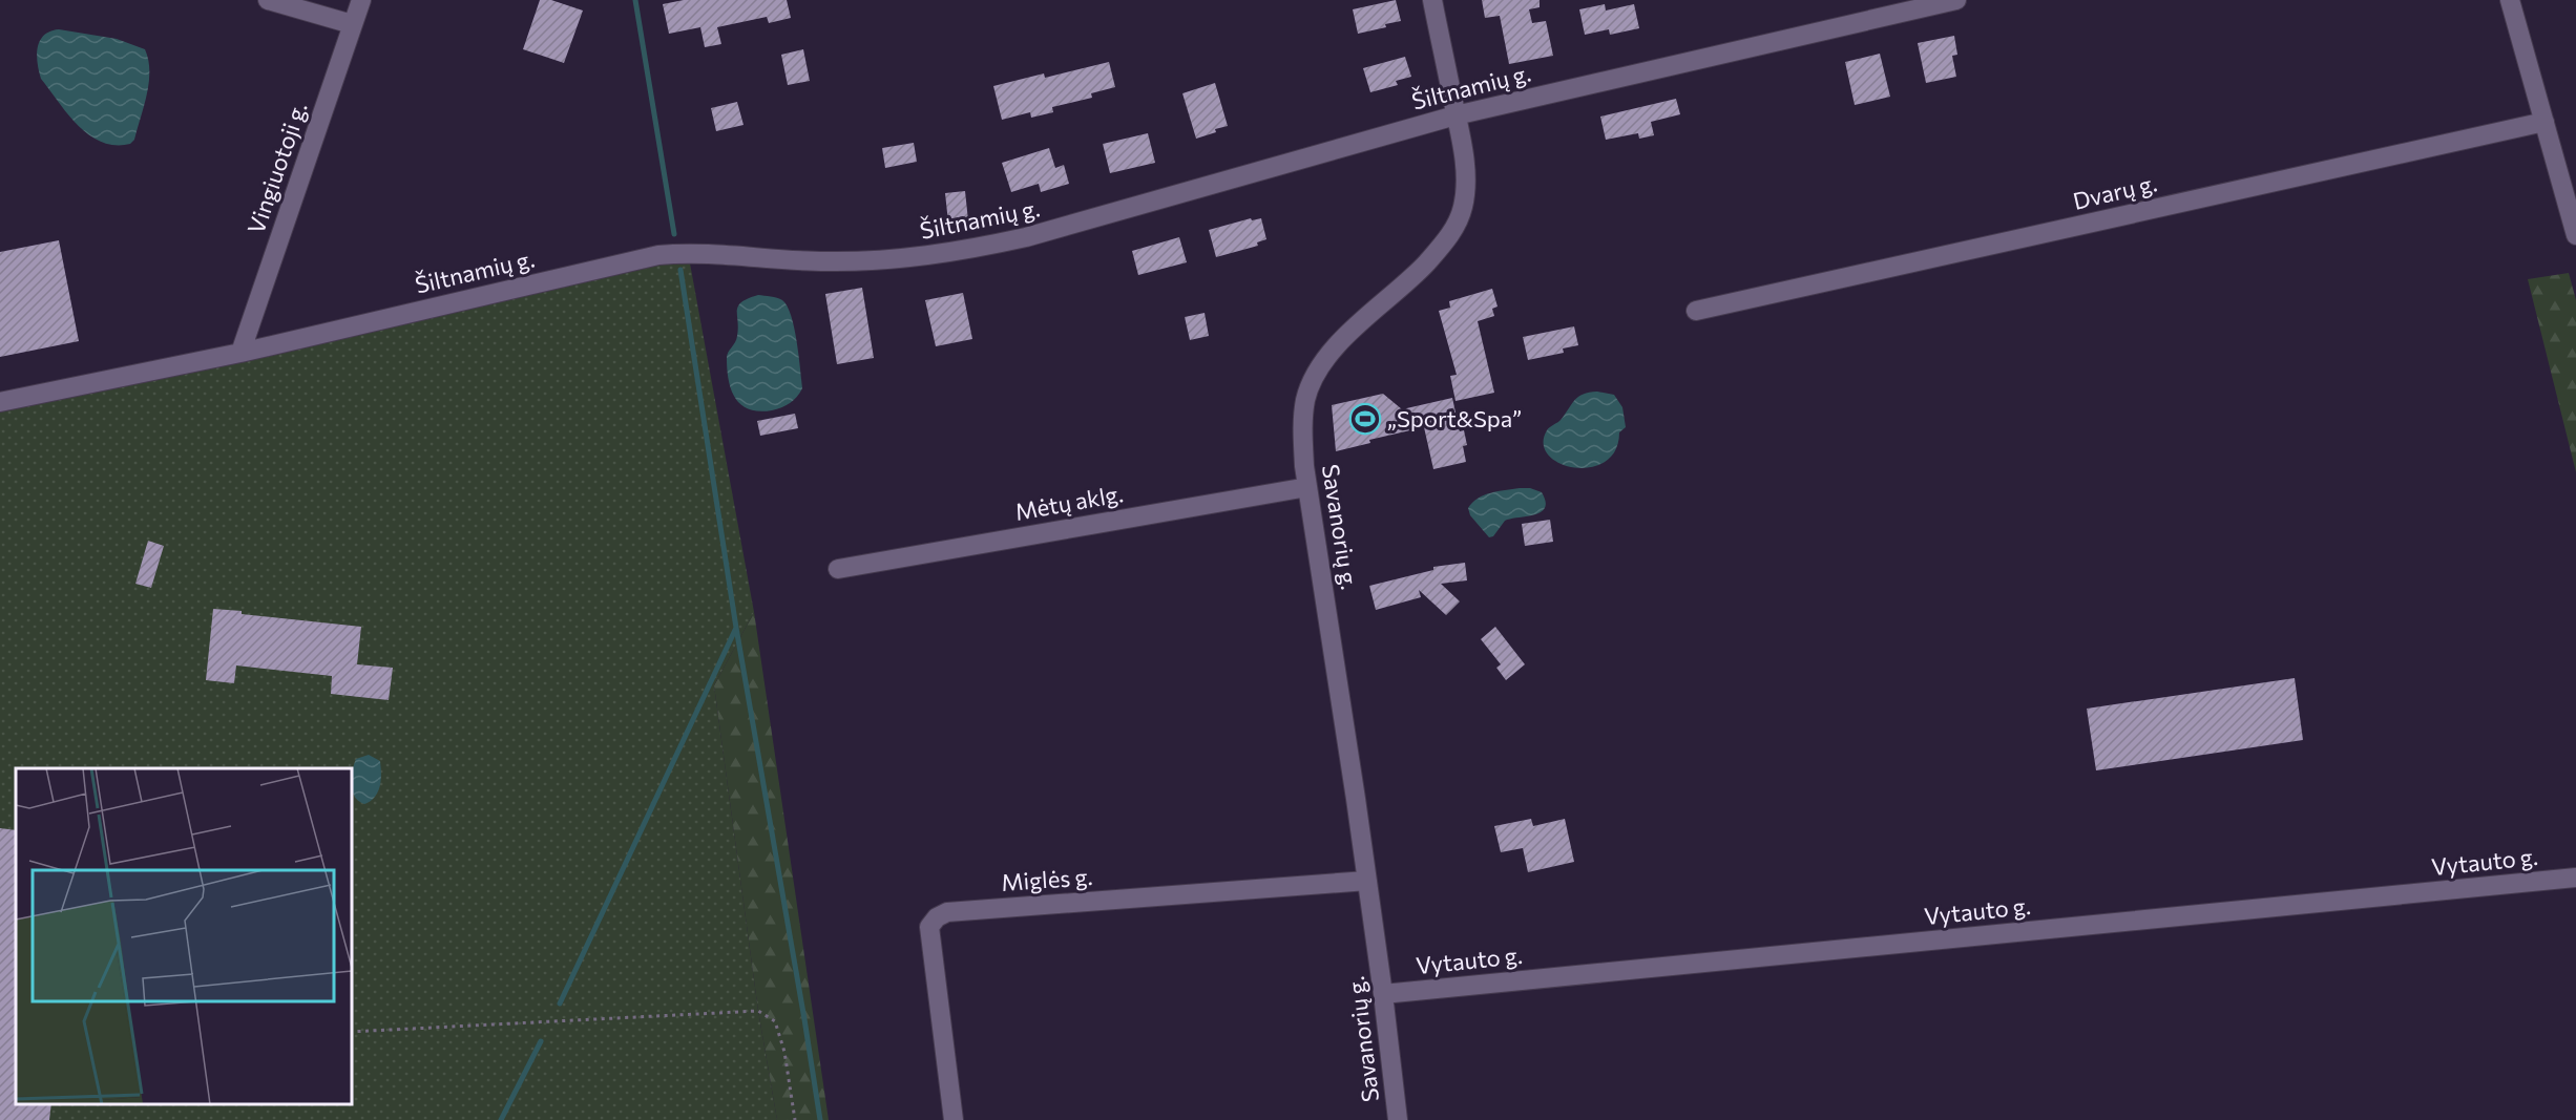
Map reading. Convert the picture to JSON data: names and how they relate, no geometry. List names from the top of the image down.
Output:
{
  "streets": {
    "street": [
      "Šiltnamių g.",
      "Vingiuotoji g.",
      "Dvarų g.",
      "Mėtų aklg.",
      "Savanorių g.",
      "Vytauto g.",
      "Miglės g."
    ]
  },
  "crossings": [
    ["Šiltnamių g.", "Vingiuotoji g."],
    ["Šiltnamių g.", "Savanorių g."],
    ["Mėtų aklg.", "Savanorių g."],
    ["Savanorių g.", "Vytauto g."],
    ["Savanorių g.", "Miglės g."]
  ],
  "places": {
    "sports": ["„Sport&Spa”"]
  }
}
